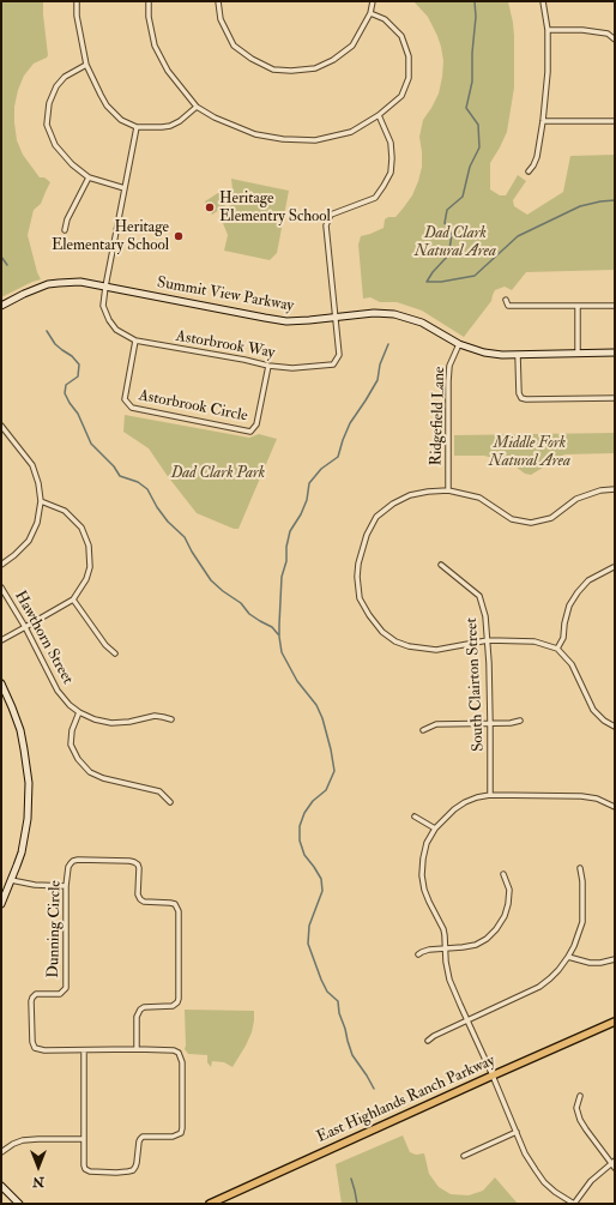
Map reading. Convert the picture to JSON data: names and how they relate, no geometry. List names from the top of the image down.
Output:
{
  "streets": {
    "main road": ["East Highlands Ranch Parkway"],
    "street": [
      "Summit View Parkway",
      "Astorbrook Way",
      "Astorbrook Circle",
      "Ridgefield Lane",
      "Hawthorn Street",
      "South Clairton Street",
      "Dunning Circle"
    ]
  },
  "crossings": [
    ["Summit View Parkway", "Astorbrook Way"],
    ["Summit View Parkway", "Ridgefield Lane"],
    ["Astorbrook Way", "Astorbrook Circle"]
  ],
  "parks": ["Dad Clark Natural Area", "Middle Fork Natural Area", "Dad Clark Park"],
  "places": ["Heritage Elementry School", "Heritage Elementary School"],
  "north": "bottom"
}
